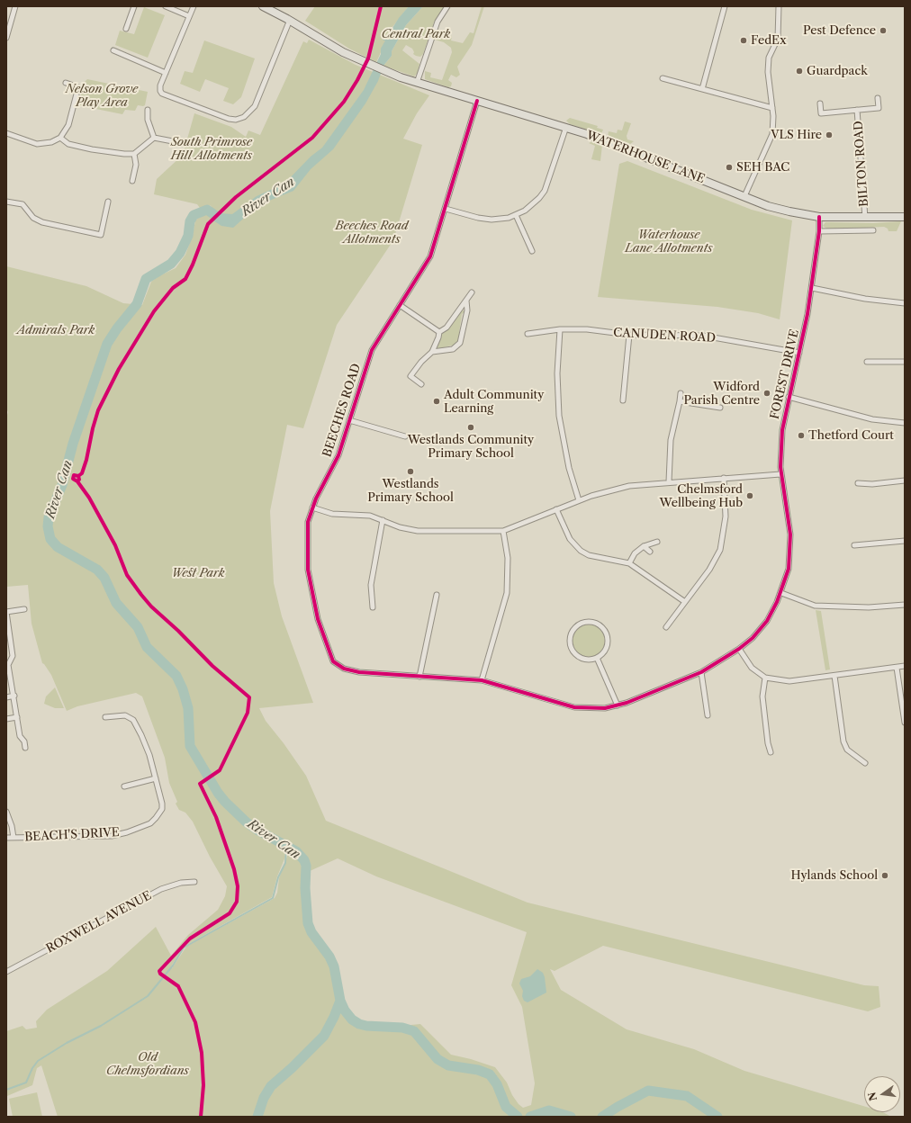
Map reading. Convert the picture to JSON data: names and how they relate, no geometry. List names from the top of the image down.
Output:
{
  "streets": {
    "main road": ["WATERHOUSE LANE"],
    "street": [
      "BILTON ROAD",
      "CANUDEN ROAD",
      "FOREST DRIVE",
      "BEECHES ROAD",
      "BEACH'S DRIVE",
      "ROXWELL AVENUE"
    ]
  },
  "crossings": [
    ["WATERHOUSE LANE", "BILTON ROAD"],
    ["WATERHOUSE LANE", "FOREST DRIVE"],
    ["WATERHOUSE LANE", "BEECHES ROAD"],
    ["CANUDEN ROAD", "FOREST DRIVE"],
    ["FOREST DRIVE", "BEECHES ROAD"]
  ],
  "water": ["River Can"],
  "parks": [
    "Central Park",
    "Nelson Grove Play Area",
    "South Primrose Hill Allotments",
    "Beeches Road Allotments",
    "Waterhouse Lane Allotments",
    "Admirals Park",
    "West Park",
    "Old Chelmsfordians"
  ],
  "places": [
    "Pest Defence",
    "FedEx",
    "Guardpack",
    "VLS Hire",
    "SEH BAC",
    "Widford Parish Centre",
    "Adult Community Learning",
    "Westlands Community Primary School",
    "Thetford Court",
    "Westlands Primary School",
    "Chelmsford Wellbeing Hub",
    "Hylands School"
  ],
  "north": "left"
}
